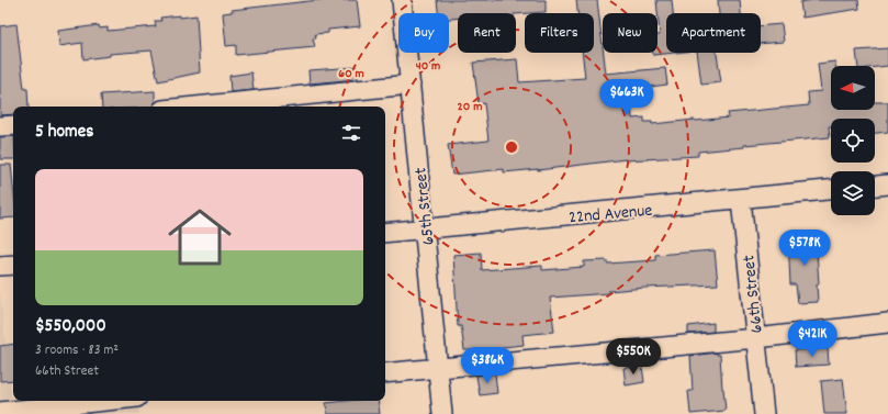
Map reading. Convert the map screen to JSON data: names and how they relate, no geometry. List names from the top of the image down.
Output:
{
  "streets": {
    "street": ["65th Street", "22nd Avenue", "66th Street"]
  },
  "crossings": [
    ["65th Street", "22nd Avenue"],
    ["22nd Avenue", "66th Street"]
  ],
  "north": "left",
  "page": {
    "chip": [
      "Buy",
      "Rent",
      "Filters",
      "New",
      "Apartment"
    ],
    "price": [
      "$663K",
      "$578K",
      "$421K",
      "$550K",
      "$386K"
    ],
    "heading": "5 homes",
    "list": [
      {
        "name": "$550,000",
        "note": "3 rooms · 83 m² · 66th Street"
      }
    ]
  },
  "rings": ["40 m", "60 m", "20 m"]
}
